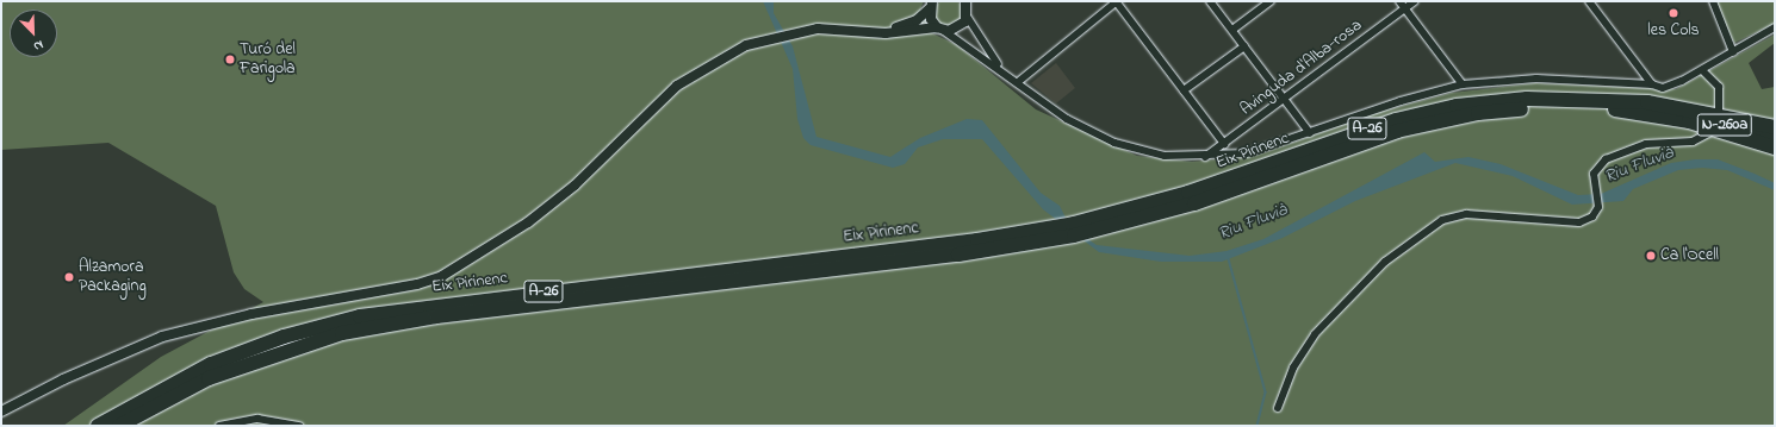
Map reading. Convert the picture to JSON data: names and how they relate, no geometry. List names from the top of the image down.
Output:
{
  "streets": {
    "highway": ["A-26", "Eix Pirinenc"],
    "main road": ["N-260a"],
    "street": ["Avinguda d'Alba-rosa"]
  },
  "water": ["Riu Fluvià"],
  "places": [
    "les Cols",
    "Turó del Farigola",
    "Ca l'Ocell",
    "Alzamora Packaging"
  ],
  "north": "bottom right"
}
